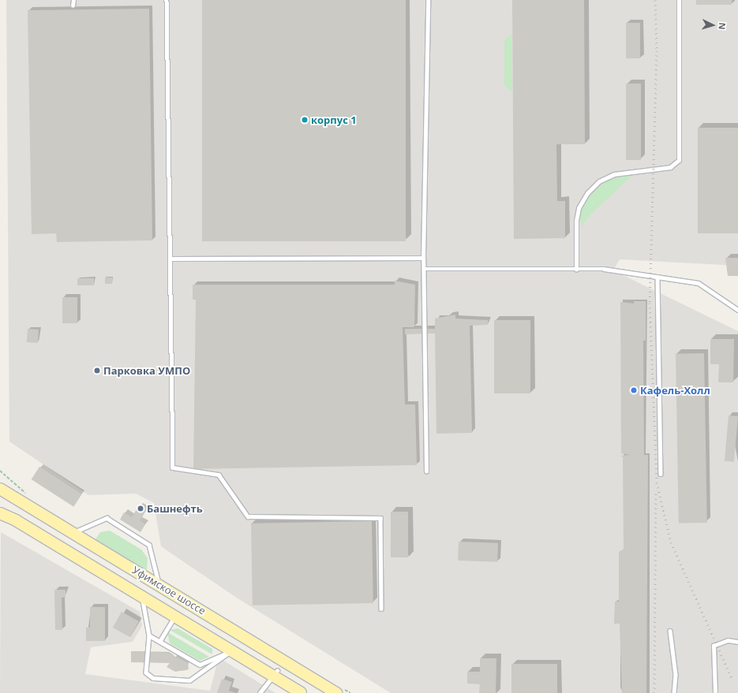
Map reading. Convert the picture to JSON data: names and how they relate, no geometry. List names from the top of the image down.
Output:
{
  "streets": {
    "main road": ["Уфимское шоссе"]
  },
  "places": [
    "корпус 1",
    "Парковка УМПО",
    "Кафель-Холл",
    "Башнефть"
  ],
  "north": "right"
}
